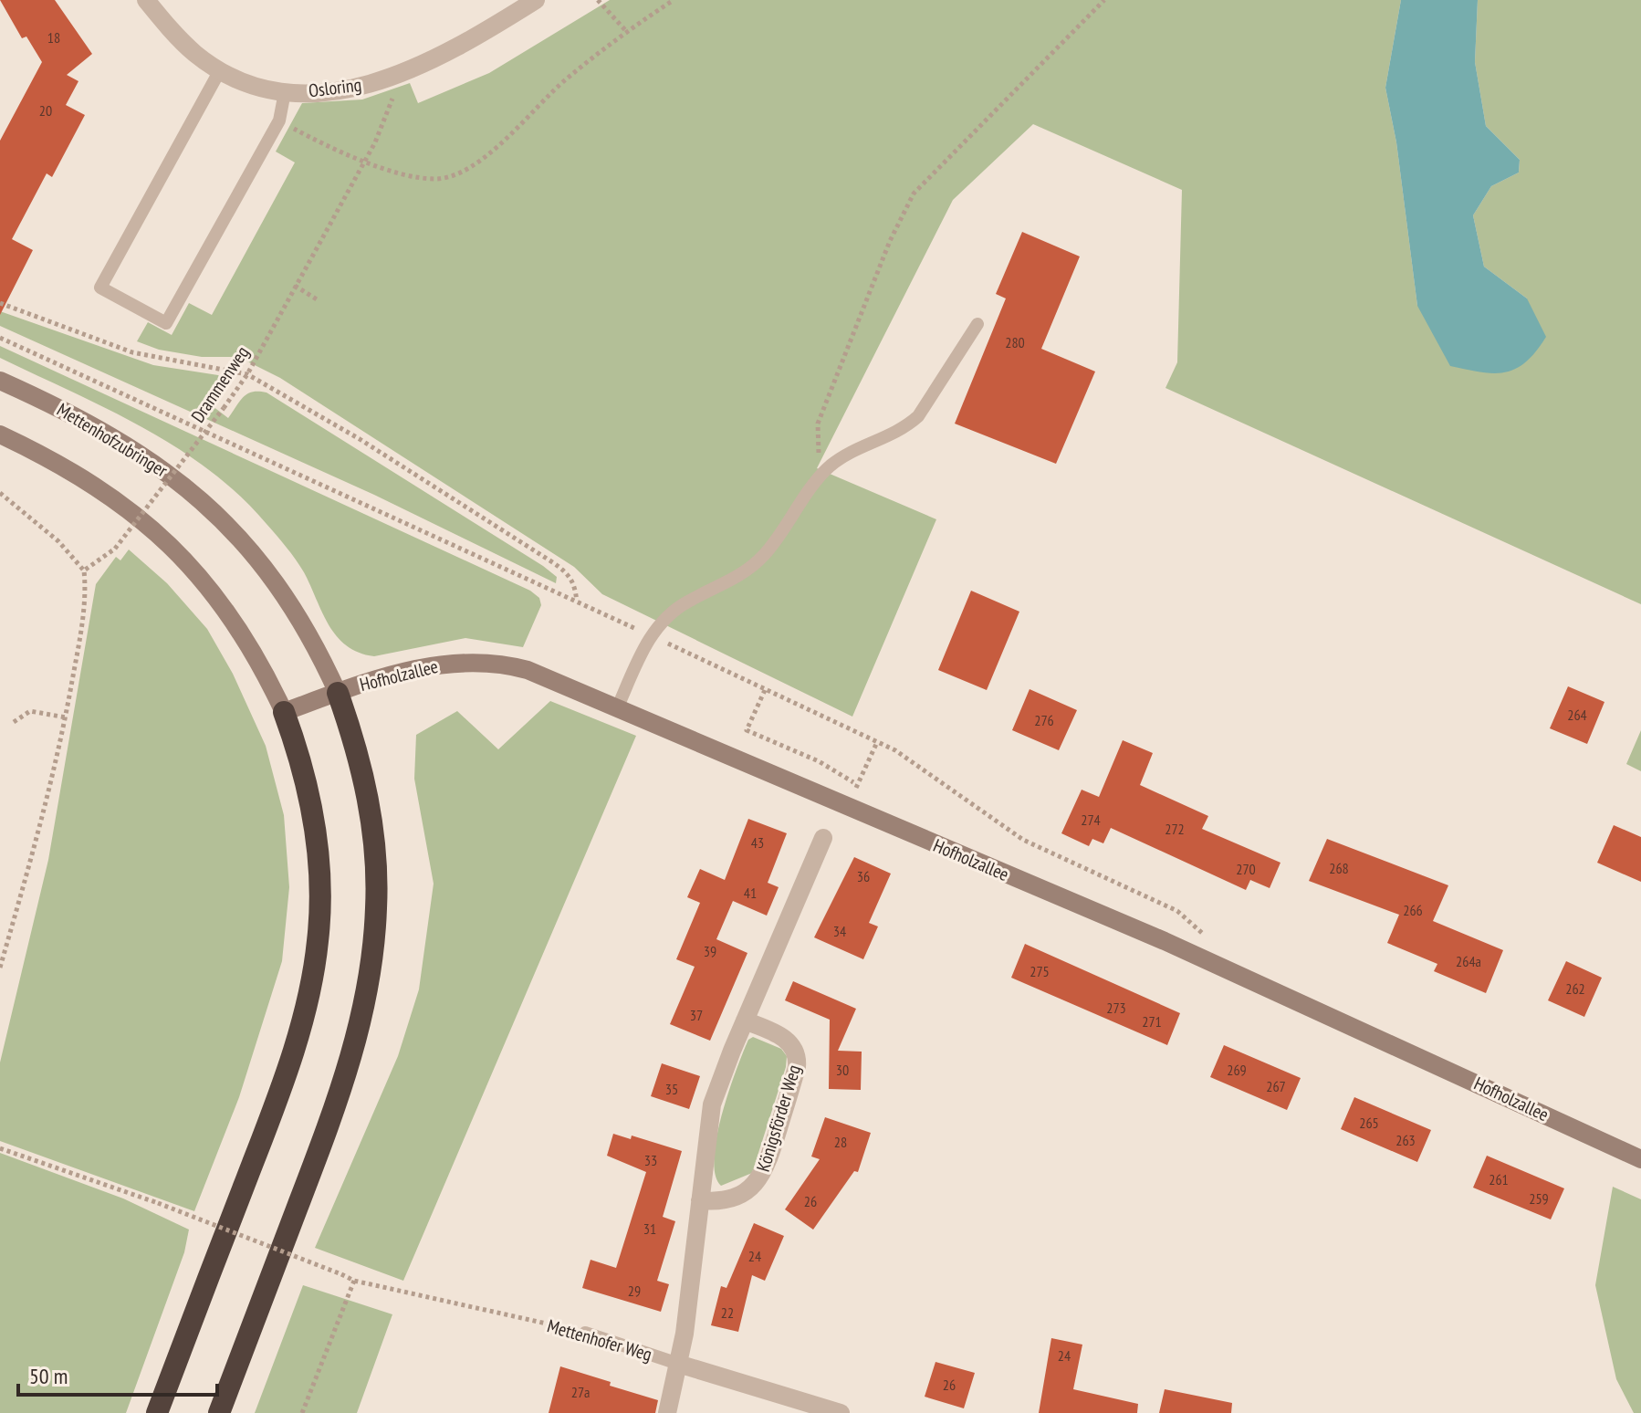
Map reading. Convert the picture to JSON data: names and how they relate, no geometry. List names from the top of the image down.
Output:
{
  "streets": {
    "street": [
      "Osloring",
      "Mettenhofzubringer",
      "Hofholzallee",
      "Königsförder Weg",
      "Mettenhofer Weg"
    ],
    "path": ["Drammenweg"]
  },
  "crossings": [
    ["Osloring", "Drammenweg"],
    ["Mettenhofzubringer", "Hofholzallee"]
  ],
  "house_numbers": [
    "18",
    "20",
    "280",
    "264",
    "276",
    "274",
    "272",
    "43",
    "268",
    "270",
    "36",
    "41",
    "266",
    "34",
    "39",
    "264a",
    "275",
    "262",
    "273",
    "37",
    "271",
    "30",
    "269",
    "267",
    "35",
    "265",
    "263",
    "28",
    "33",
    "261",
    "259",
    "26",
    "31",
    "24",
    "29",
    "22",
    "24",
    "26",
    "27a"
  ],
  "scale_bar": "50 m"
}
